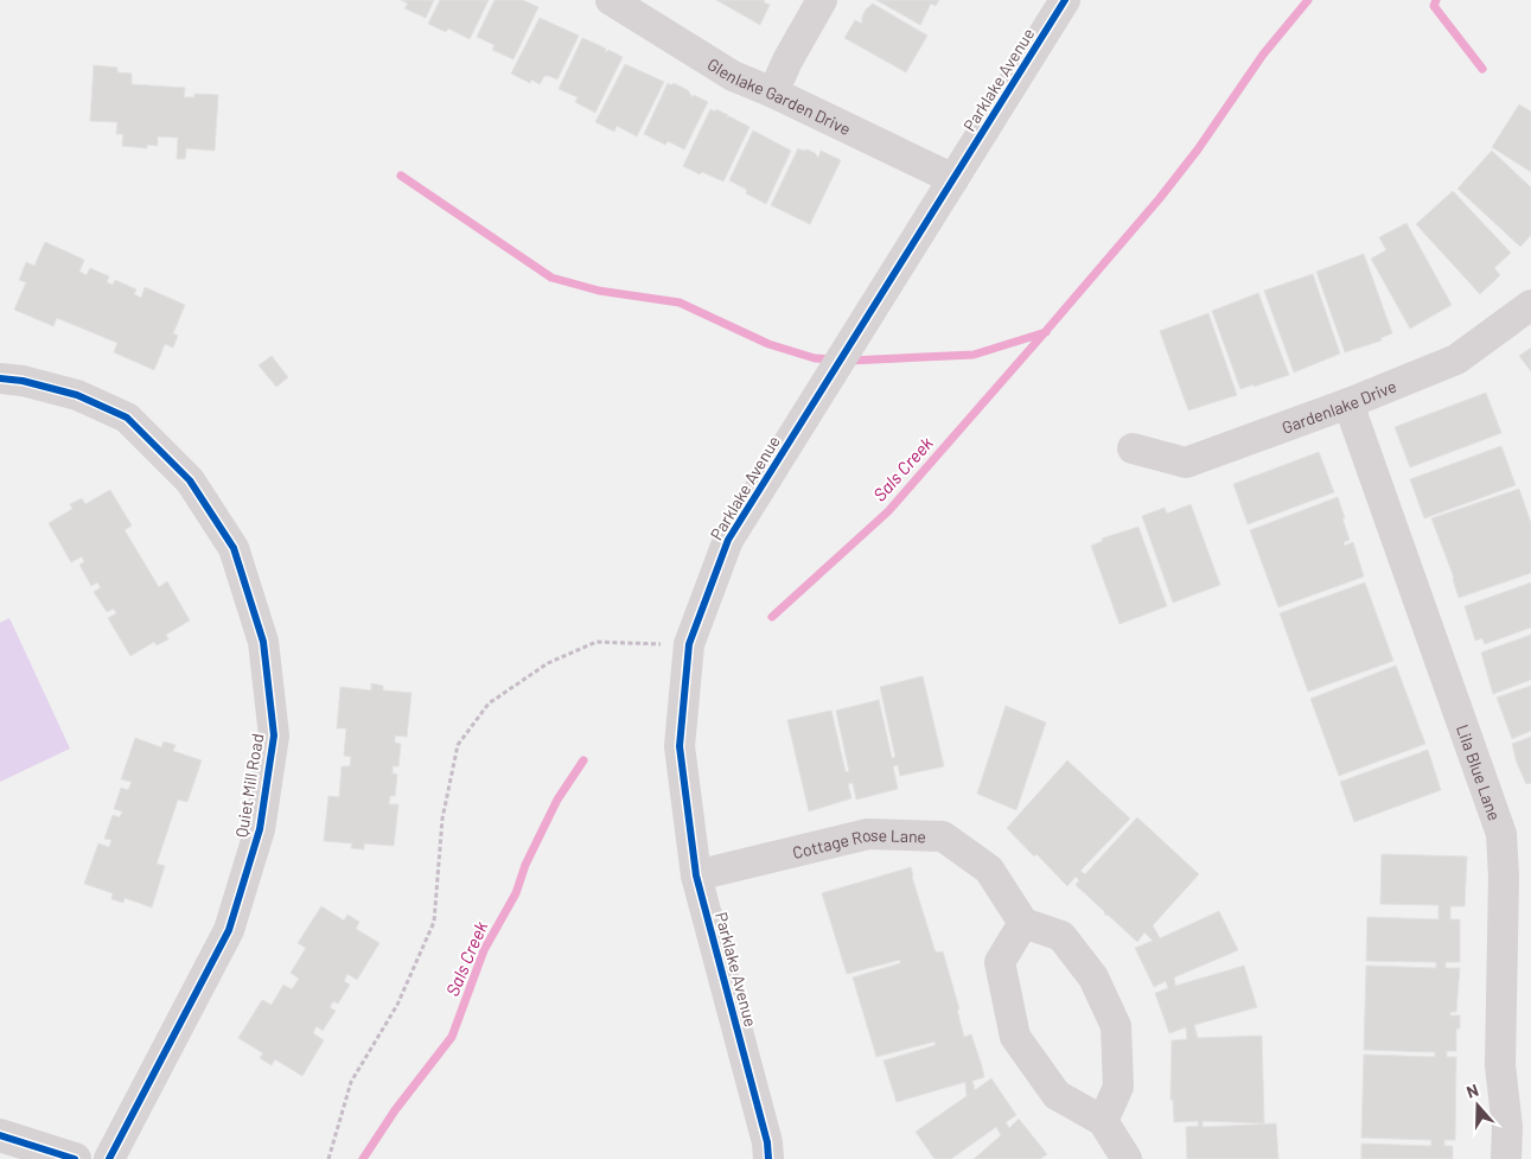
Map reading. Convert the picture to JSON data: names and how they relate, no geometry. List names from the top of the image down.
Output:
{
  "streets": {
    "street": [
      "Parklake Avenue",
      "Glenlake Garden Drive",
      "Gardenlake Drive",
      "Lila Blue Lane",
      "Quiet Mill Road",
      "Cottage Rose Lane"
    ]
  },
  "crossings": [
    ["Parklake Avenue", "Glenlake Garden Drive"],
    ["Parklake Avenue", "Cottage Rose Lane"],
    ["Gardenlake Drive", "Lila Blue Lane"]
  ],
  "water": ["Sals Creek"],
  "north": "top"
}
